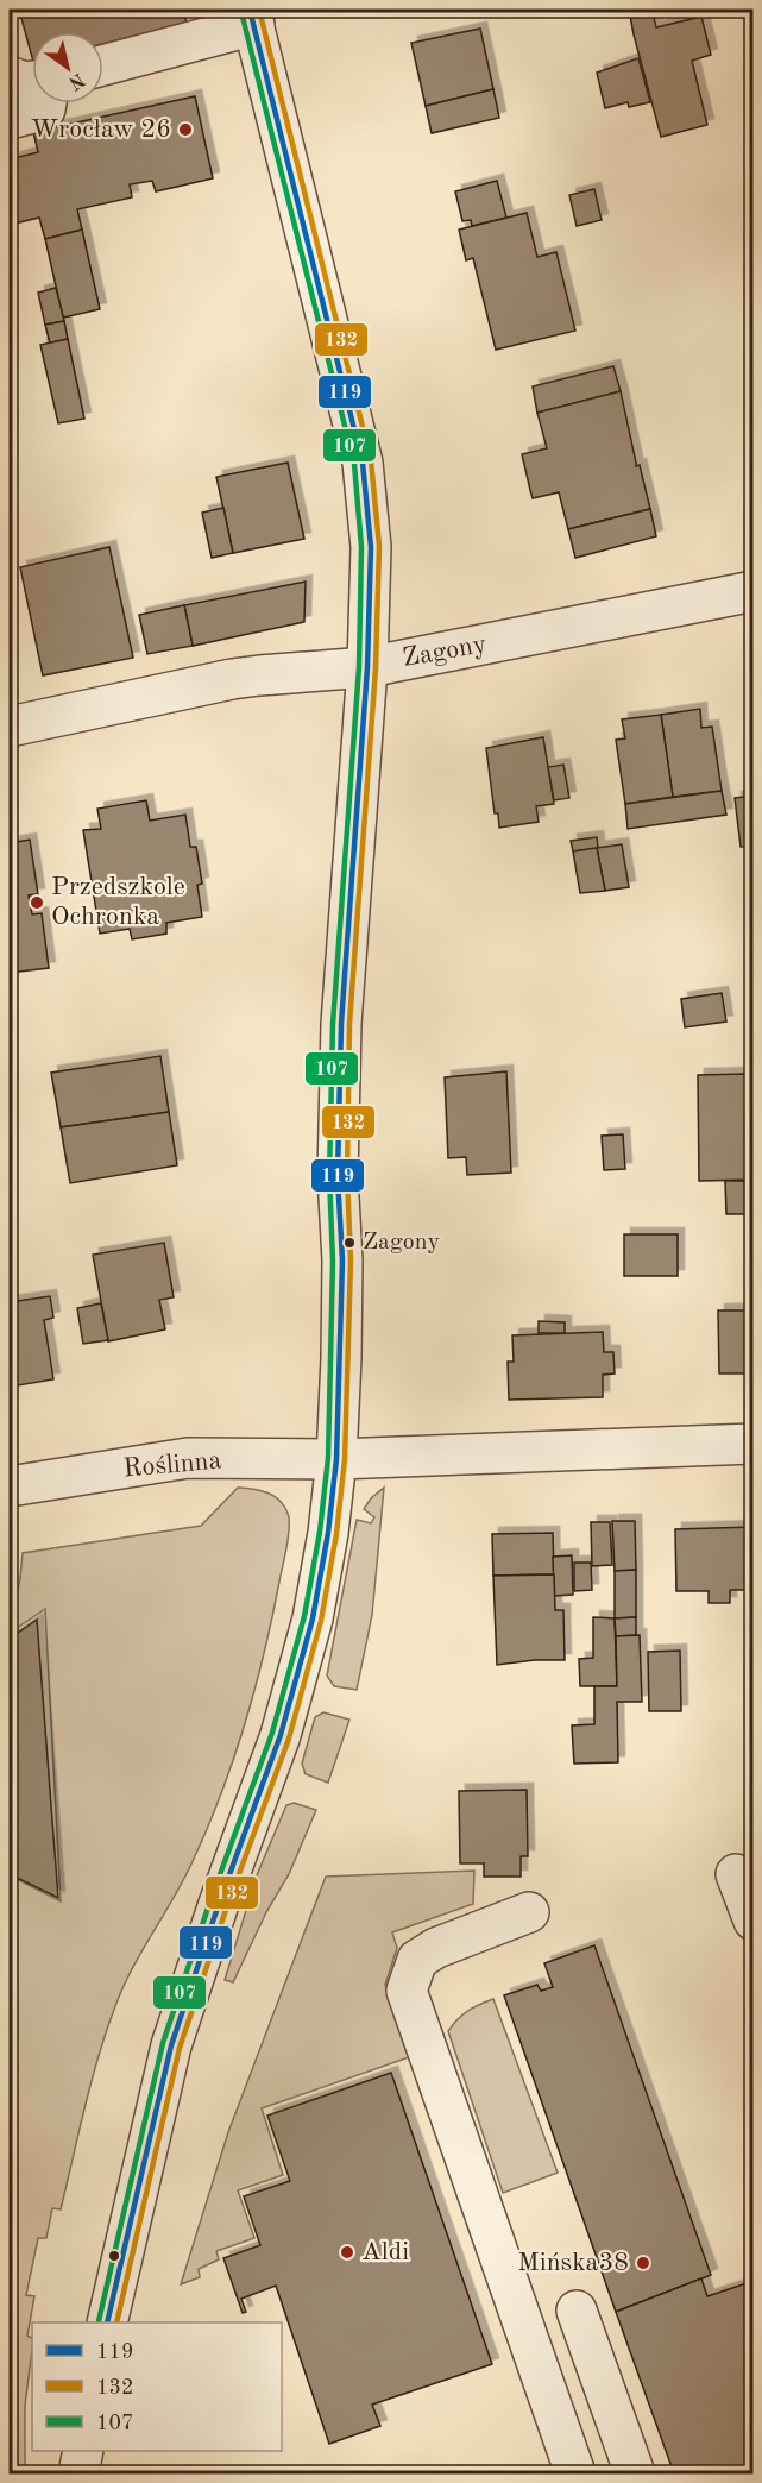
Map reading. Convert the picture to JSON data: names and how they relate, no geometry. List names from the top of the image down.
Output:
{
  "streets": {
    "street": ["Zagony", "Roślinna"]
  },
  "places": [
    "Wrocław 26",
    "Przedszkole Ochronka",
    "Zagony",
    "Aldi",
    "Mińska38"
  ],
  "lines": ["transit line 119", "transit line 132", "transit line 107"],
  "legend": ["119", "132", "107"],
  "north": "bottom right"
}
